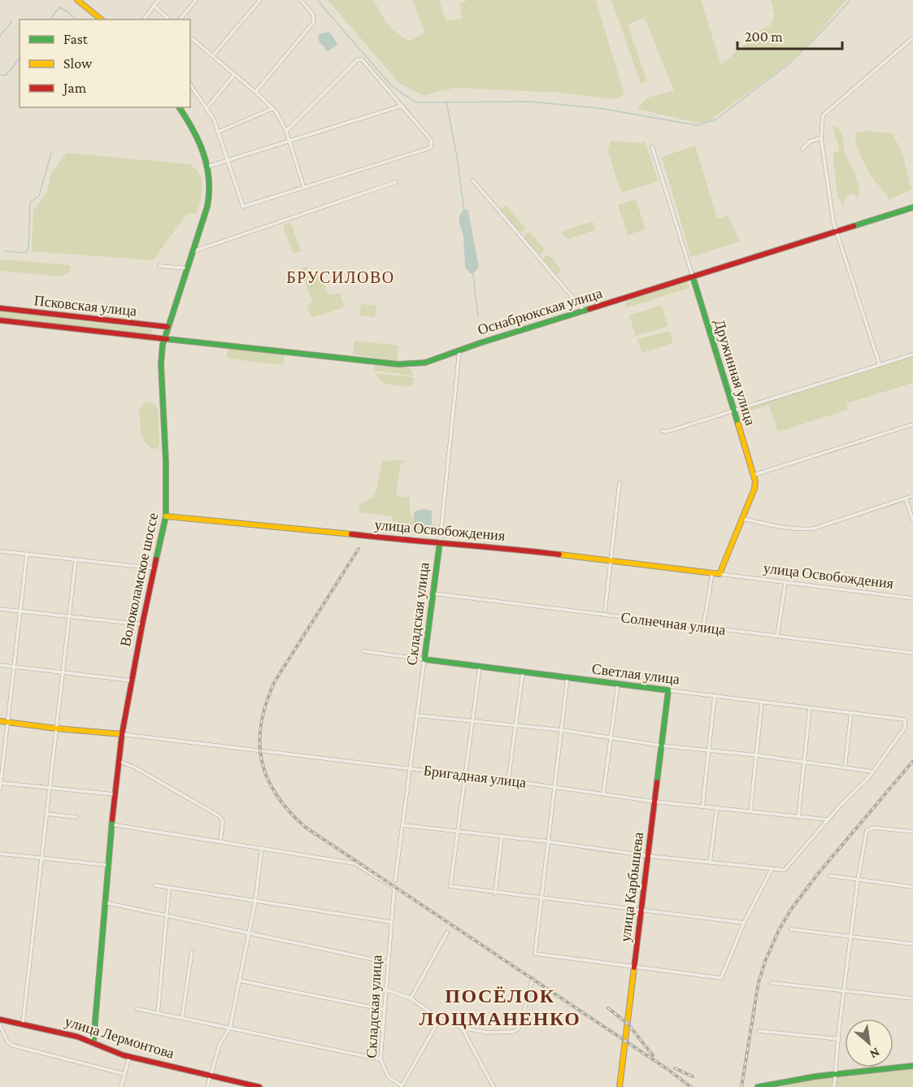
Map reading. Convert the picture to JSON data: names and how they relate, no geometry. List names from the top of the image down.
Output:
{
  "streets": {
    "street": [
      "Псковская улица",
      "Оснабрюкская улица",
      "Дружинная улица",
      "улица Освобождения",
      "Волоколамское шоссе",
      "Складская улица",
      "Солнечная улица",
      "Светлая улица",
      "Бригадная улица",
      "улица Карбышева",
      "улица Лермонтова"
    ]
  },
  "crossings": [
    ["Псковская улица", "Оснабрюкская улица"],
    ["Псковская улица", "Волоколамское шоссе"],
    ["Оснабрюкская улица", "Дружинная улица"],
    ["Оснабрюкская улица", "Волоколамское шоссе"],
    ["Оснабрюкская улица", "Складская улица"],
    ["улица Освобождения", "Волоколамское шоссе"],
    ["улица Освобождения", "Складская улица"],
    ["Волоколамское шоссе", "Бригадная улица"],
    ["Волоколамское шоссе", "улица Лермонтова"],
    ["Складская улица", "Солнечная улица"],
    ["Складская улица", "Светлая улица"],
    ["Складская улица", "Бригадная улица"],
    ["Светлая улица", "улица Карбышева"],
    ["Бригадная улица", "улица Карбышева"]
  ],
  "districts": ["БРУСИЛОВО", "ПОСЁЛОК ЛОЦМАНЕНКО"],
  "legend": ["Fast", "Slow", "Jam"],
  "scale_bar": "200 m",
  "north": "bottom right"
}
